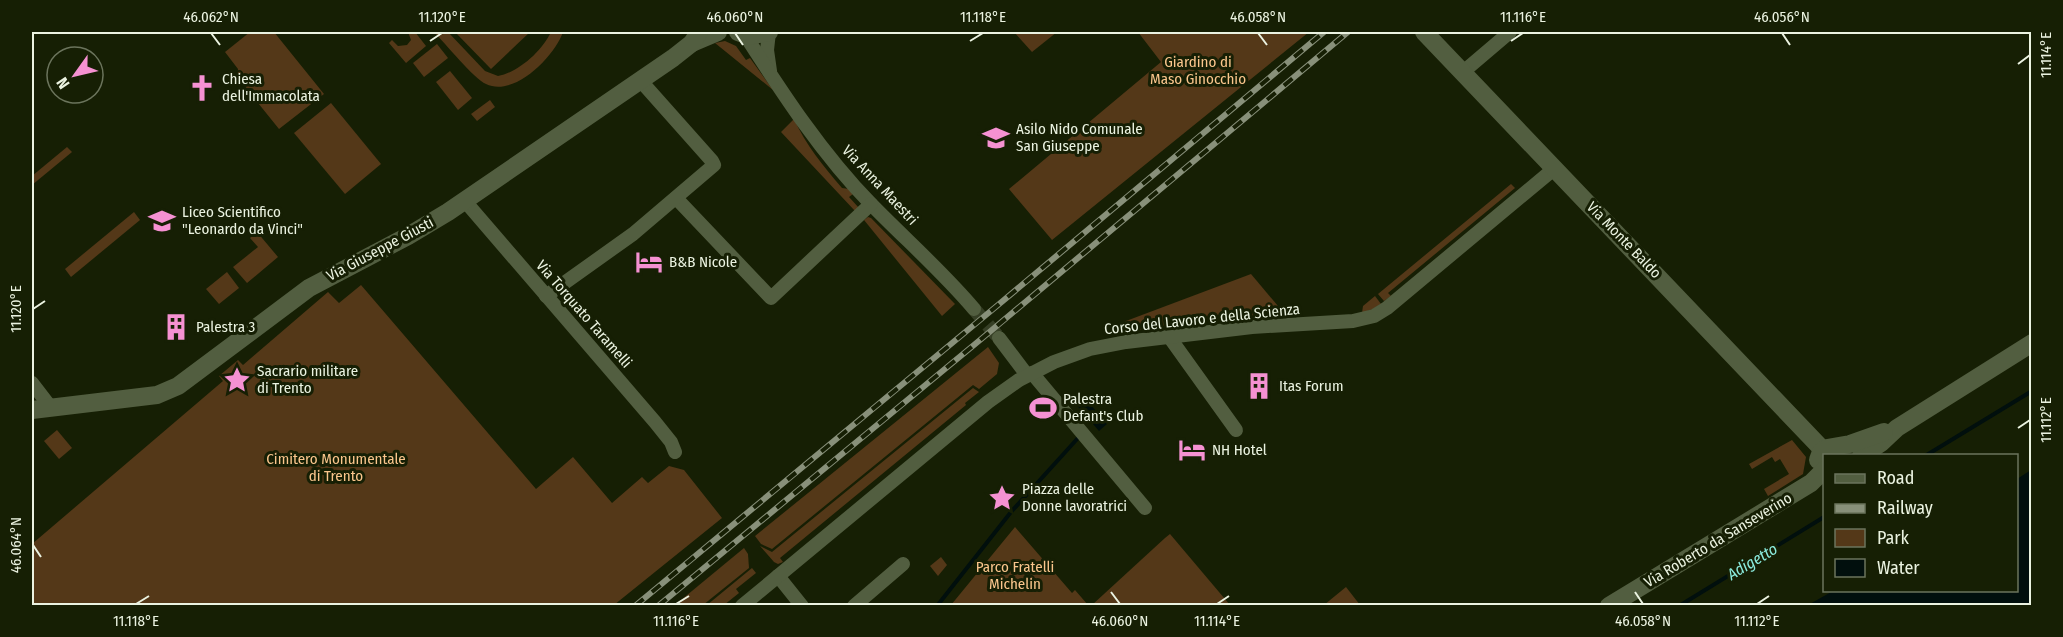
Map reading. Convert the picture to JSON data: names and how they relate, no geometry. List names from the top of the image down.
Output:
{
  "streets": {
    "street": [
      "Via Anna Maestri",
      "Via Monte Baldo",
      "Via Giuseppe Giusti",
      "Via Torquato Taramelli",
      "Corso del Lavoro e della Scienza",
      "Via Roberto da Sanseverino"
    ]
  },
  "crossings": [
    ["Via Monte Baldo", "Corso del Lavoro e della Scienza"],
    ["Via Monte Baldo", "Via Roberto da Sanseverino"],
    ["Via Giuseppe Giusti", "Via Torquato Taramelli"]
  ],
  "water": ["Adigetto"],
  "parks": ["Giardino di Maso Ginocchio", "Cimitero Monumentale di Trento", "Parco Fratelli Michelin"],
  "places": {
    "church": ["Chiesa dell'Immacolata"],
    "school or university": ["Asilo Nido Comunale San Giuseppe", "Liceo Scientifico \"Leonardo da Vinci\""],
    "hotel": ["B&B Nicole", "NH Hotel"],
    "building": ["Palestra 3", "Itas Forum"],
    "place": ["Sacrario militare di Trento", "Piazza delle Donne lavoratrici"],
    "sports": ["Palestra Defant's Club"]
  },
  "legend": [
    "Road",
    "Railway",
    "Park",
    "Water"
  ],
  "north": "bottom left",
  "coordinates": [
    "46.062°N",
    "11.120°E",
    "46.060°N",
    "11.118°E",
    "46.058°N",
    "11.116°E",
    "46.056°N",
    "11.114°E",
    "11.112°E",
    "46.064°N"
  ]
}
